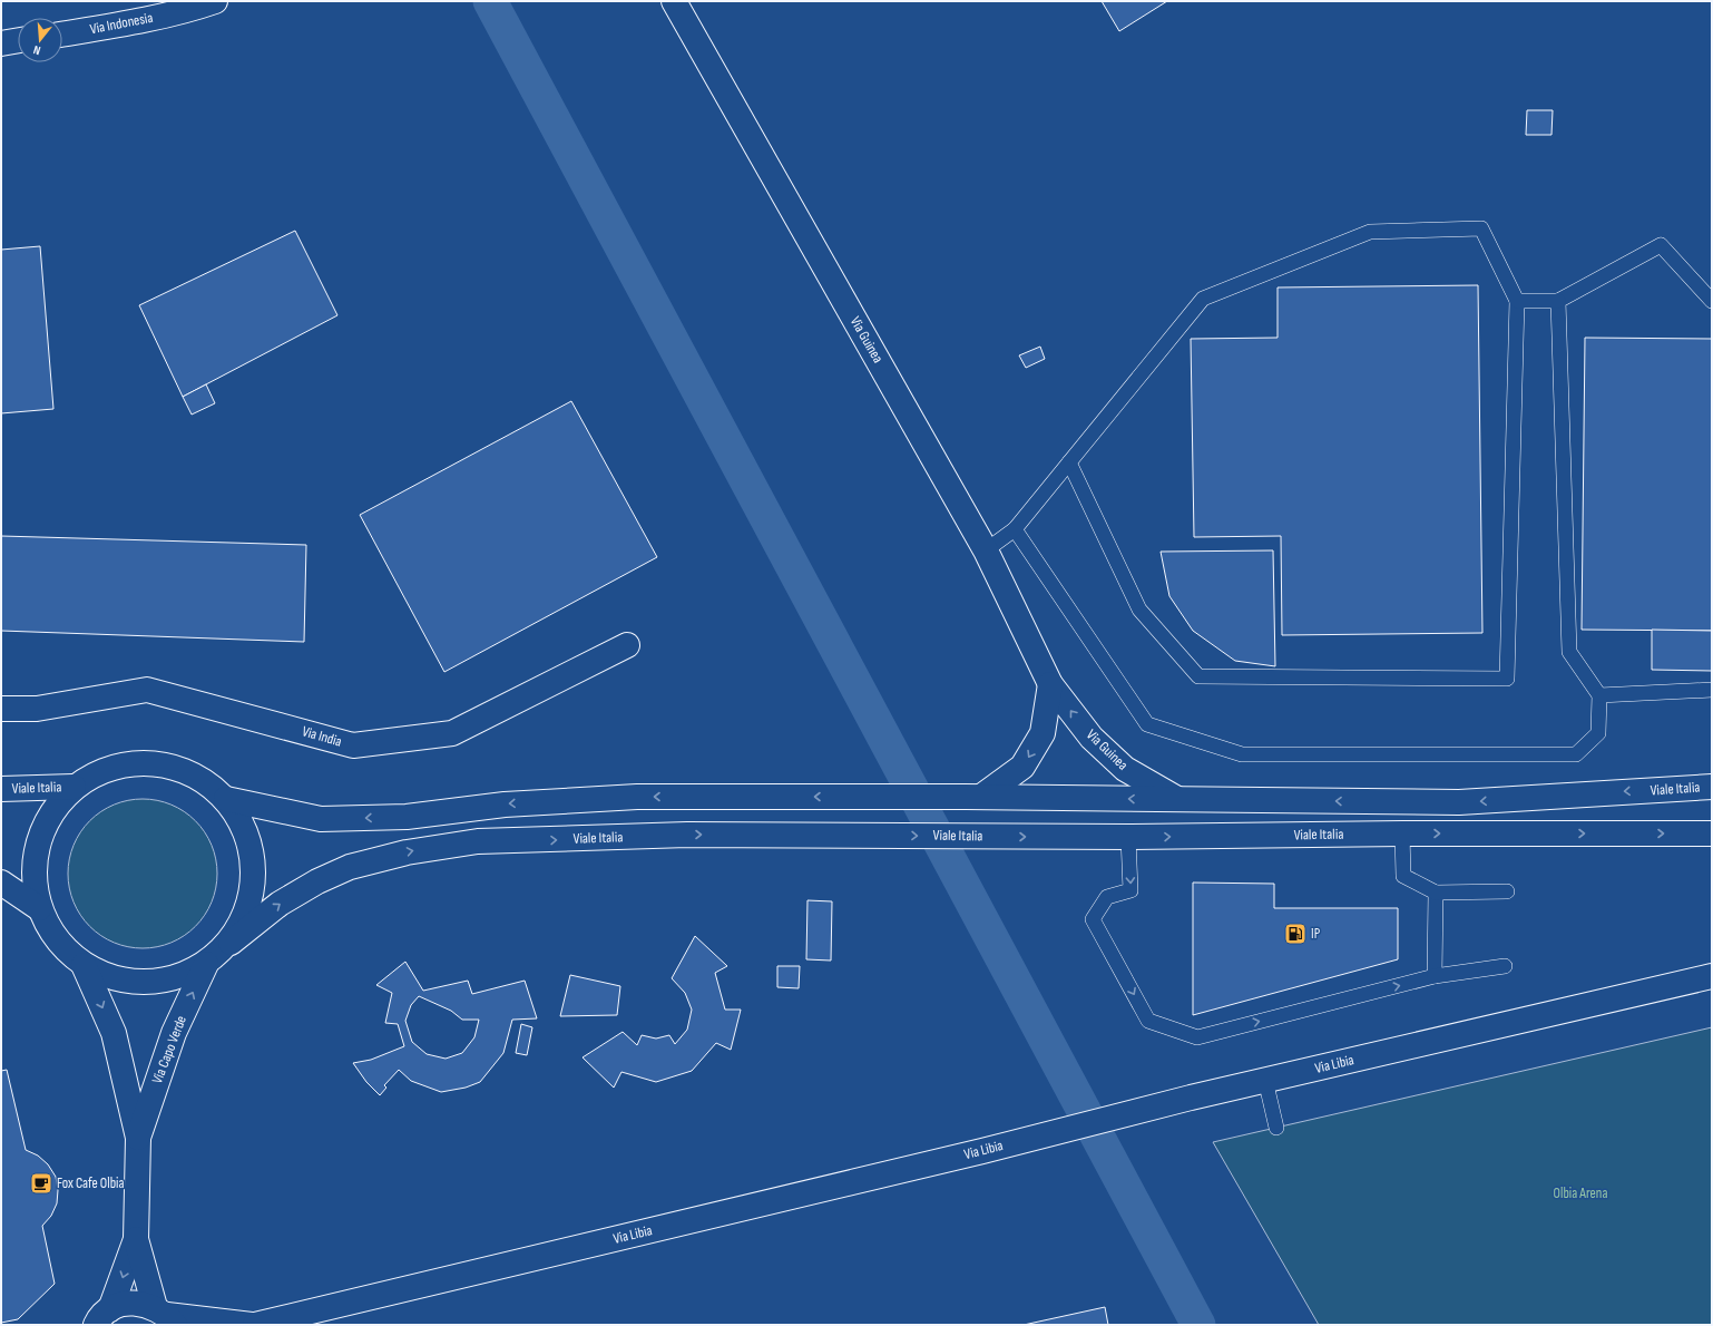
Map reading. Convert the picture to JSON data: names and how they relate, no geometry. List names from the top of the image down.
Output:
{
  "streets": {
    "street": [
      "Via Indonesia",
      "Via Guinea",
      "Via India",
      "Viale Italia",
      "Via Capo Verde",
      "Via Libia"
    ]
  },
  "crossings": [
    ["Via Guinea", "Viale Italia"],
    ["Via Capo Verde", "Via Libia"]
  ],
  "parks": ["Olbia Arena"],
  "places": {
    "fuel station": ["IP"],
    "cafe": ["Fox Cafe Olbia"]
  },
  "north": "bottom"
}
